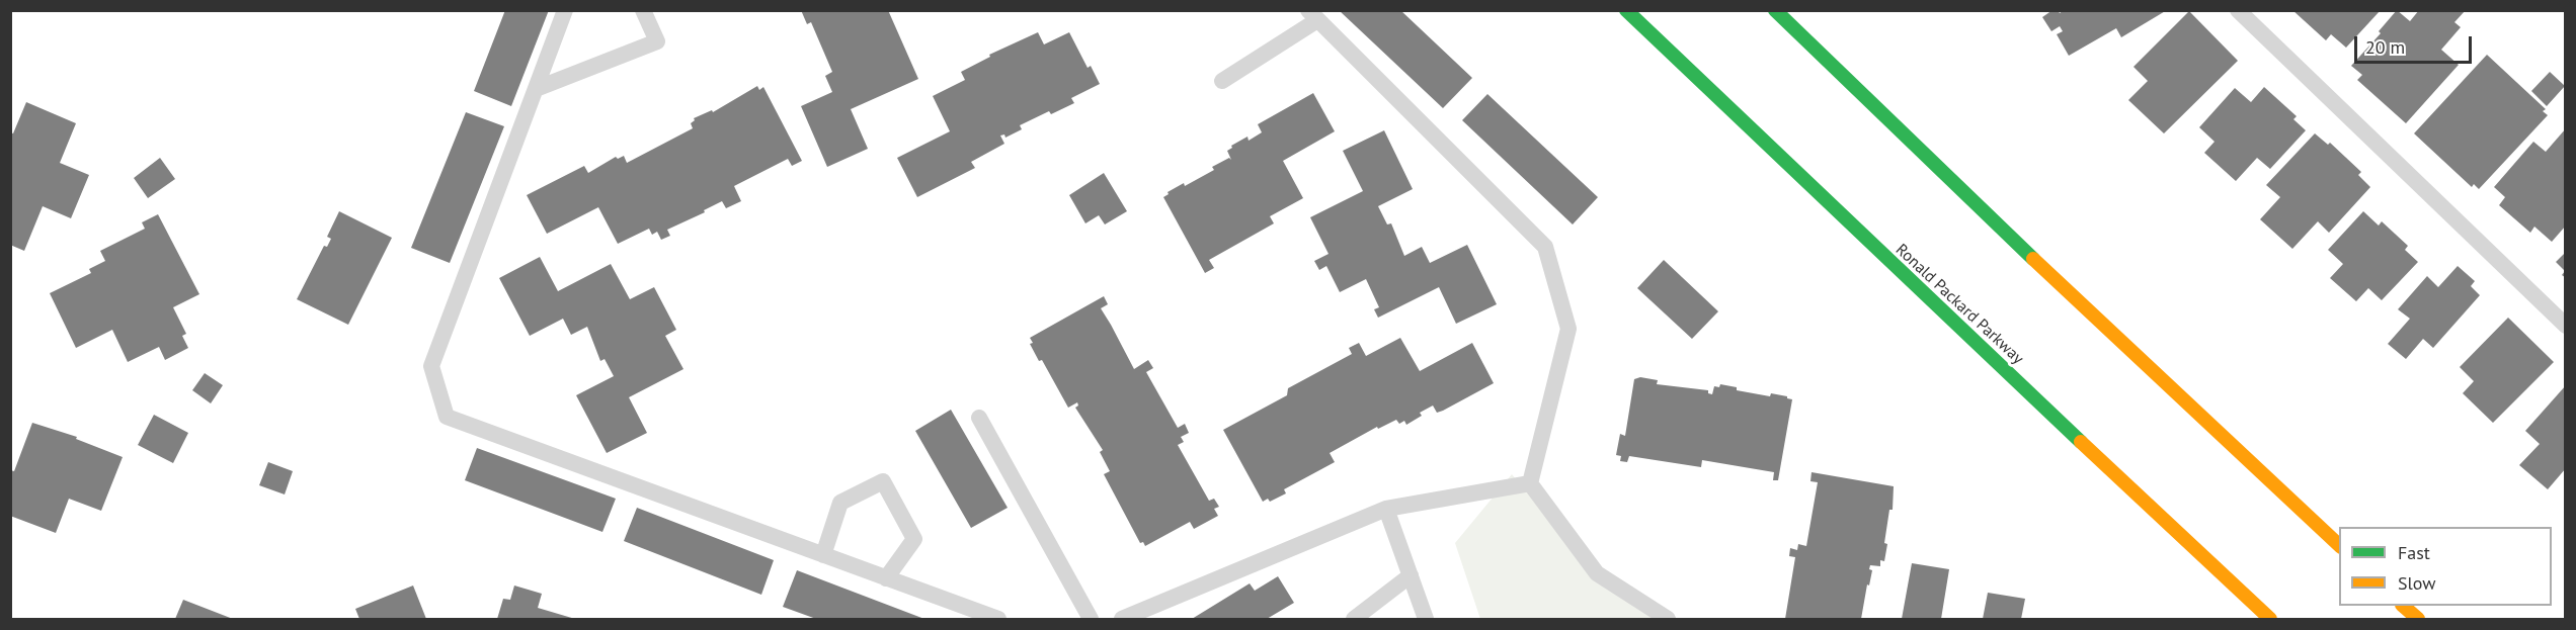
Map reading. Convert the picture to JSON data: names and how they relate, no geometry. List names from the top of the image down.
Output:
{
  "streets": {
    "highway": ["Ronald Packard Parkway"]
  },
  "legend": ["Fast", "Slow"],
  "scale_bar": "20 m"
}
